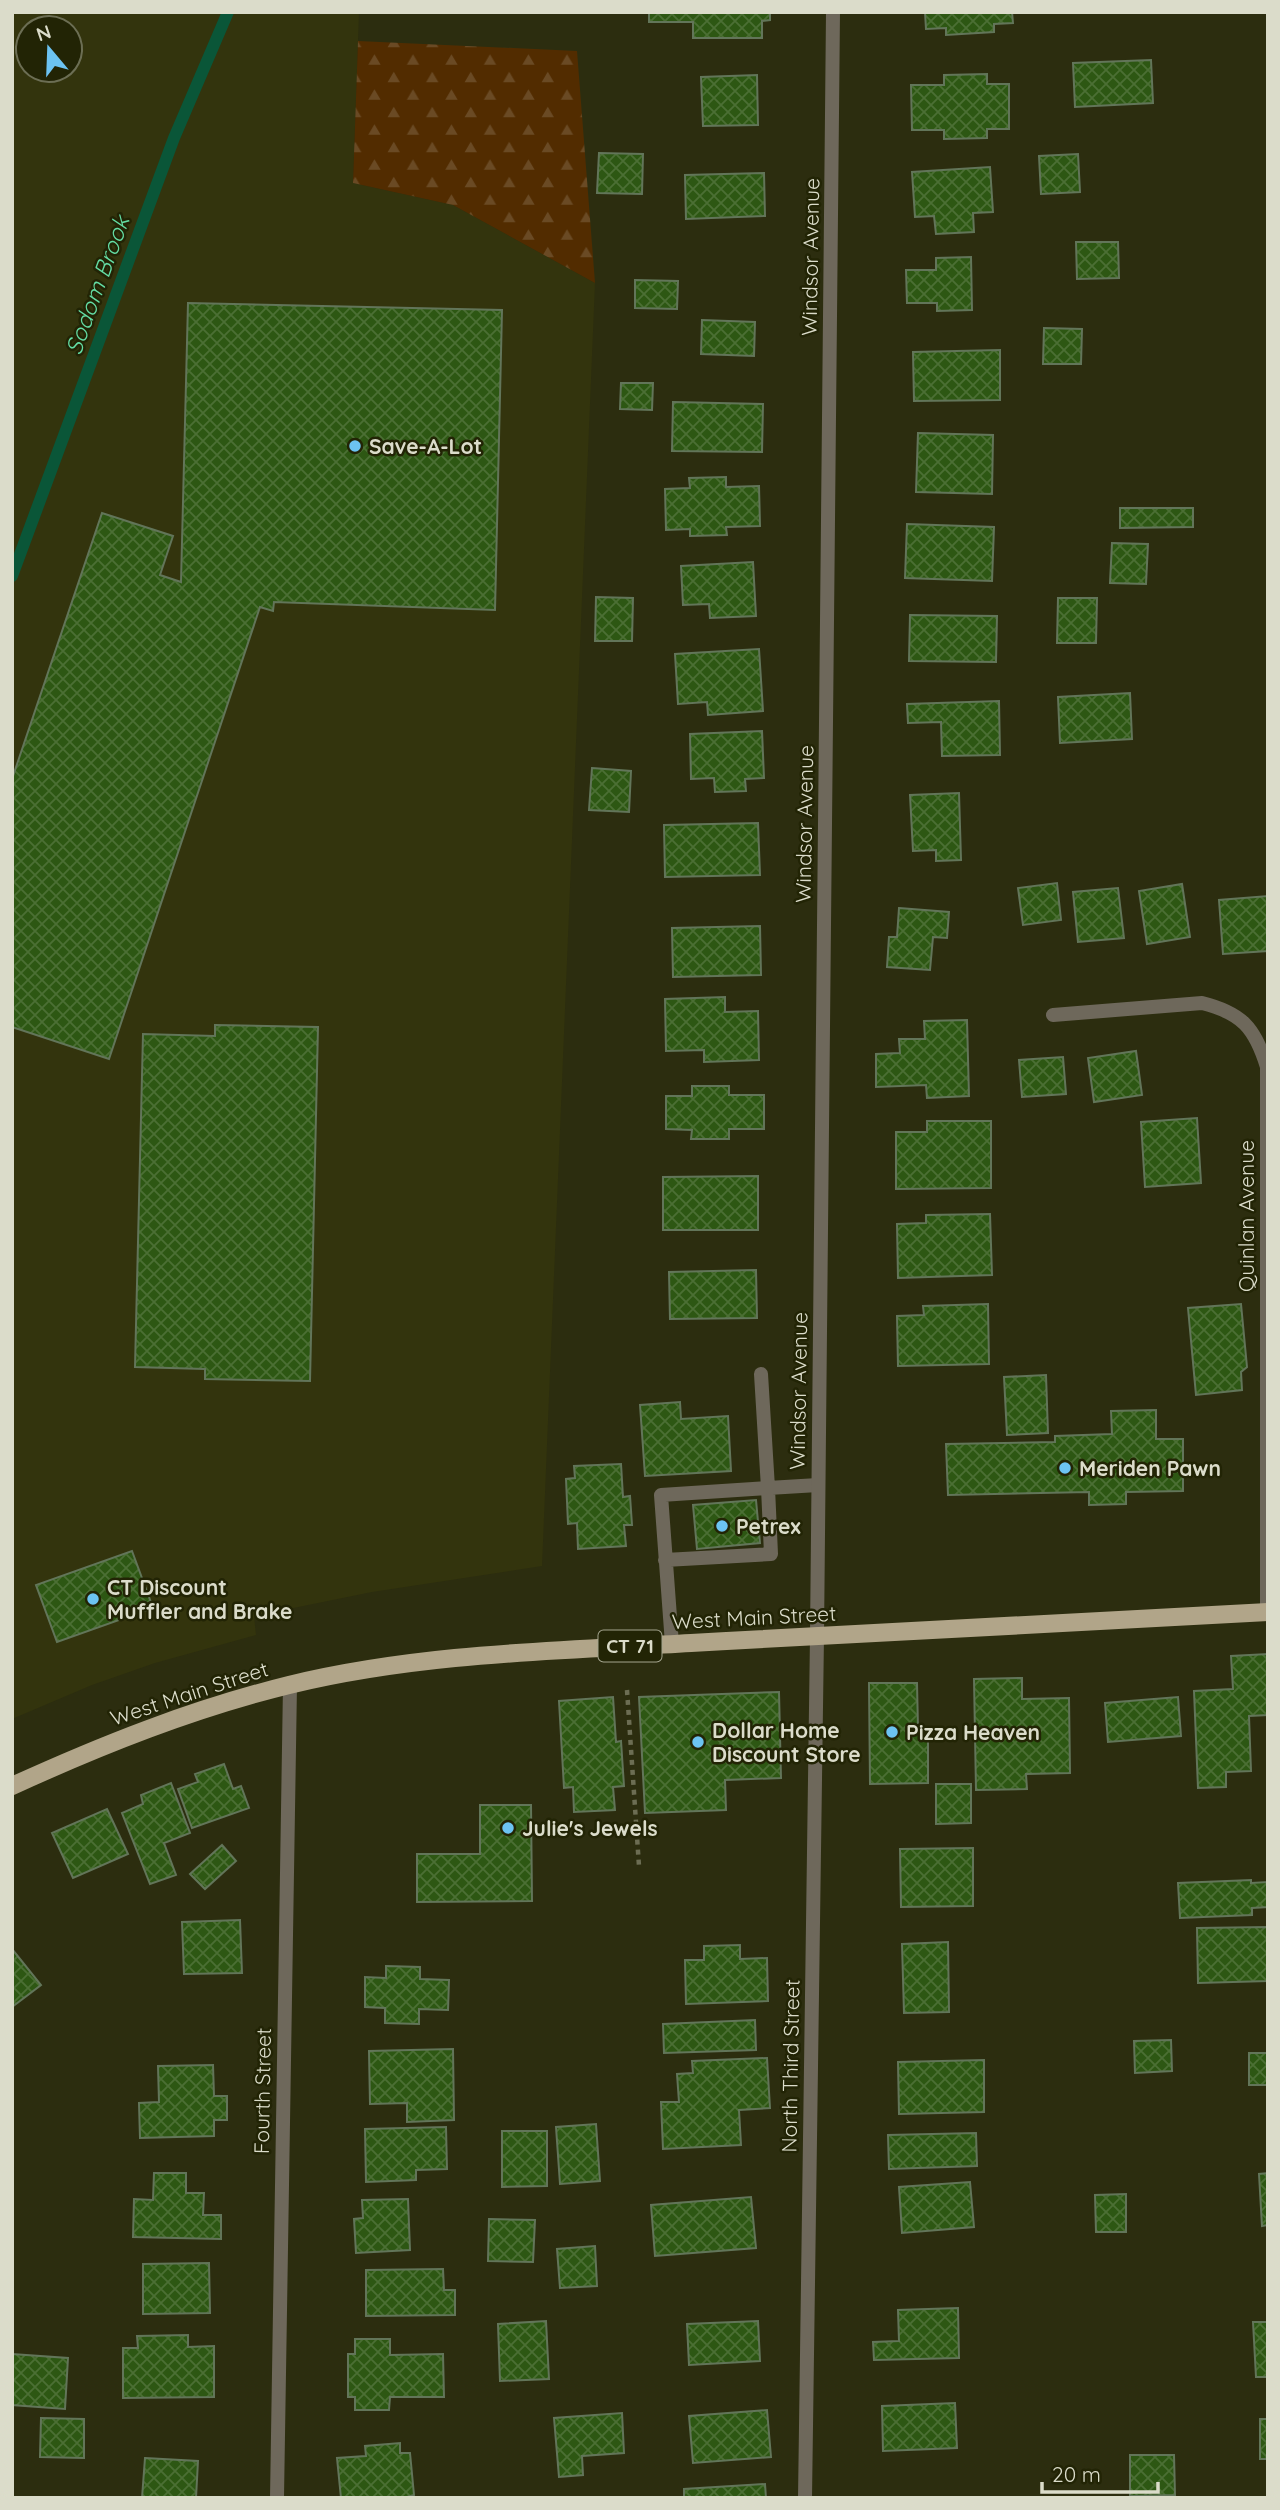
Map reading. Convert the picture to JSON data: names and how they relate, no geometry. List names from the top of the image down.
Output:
{
  "streets": {
    "main road": ["West Main Street", "CT 71"],
    "street": [
      "Windsor Avenue",
      "Quinlan Avenue",
      "North Third Street",
      "Fourth Street"
    ]
  },
  "crossings": [
    ["Windsor Avenue", "West Main Street"],
    ["Windsor Avenue", "North Third Street"],
    ["Quinlan Avenue", "West Main Street"],
    ["West Main Street", "North Third Street"],
    ["West Main Street", "Fourth Street"]
  ],
  "water": ["Sodom Brook"],
  "places": [
    "Save-A-Lot",
    "Meriden Pawn",
    "Petrex",
    "CT Discount Muffler and Brake",
    "Pizza Heaven",
    "Dollar Home Discount Store",
    "Julie's Jewels"
  ],
  "scale_bar": "20 m",
  "north": "top"
}
